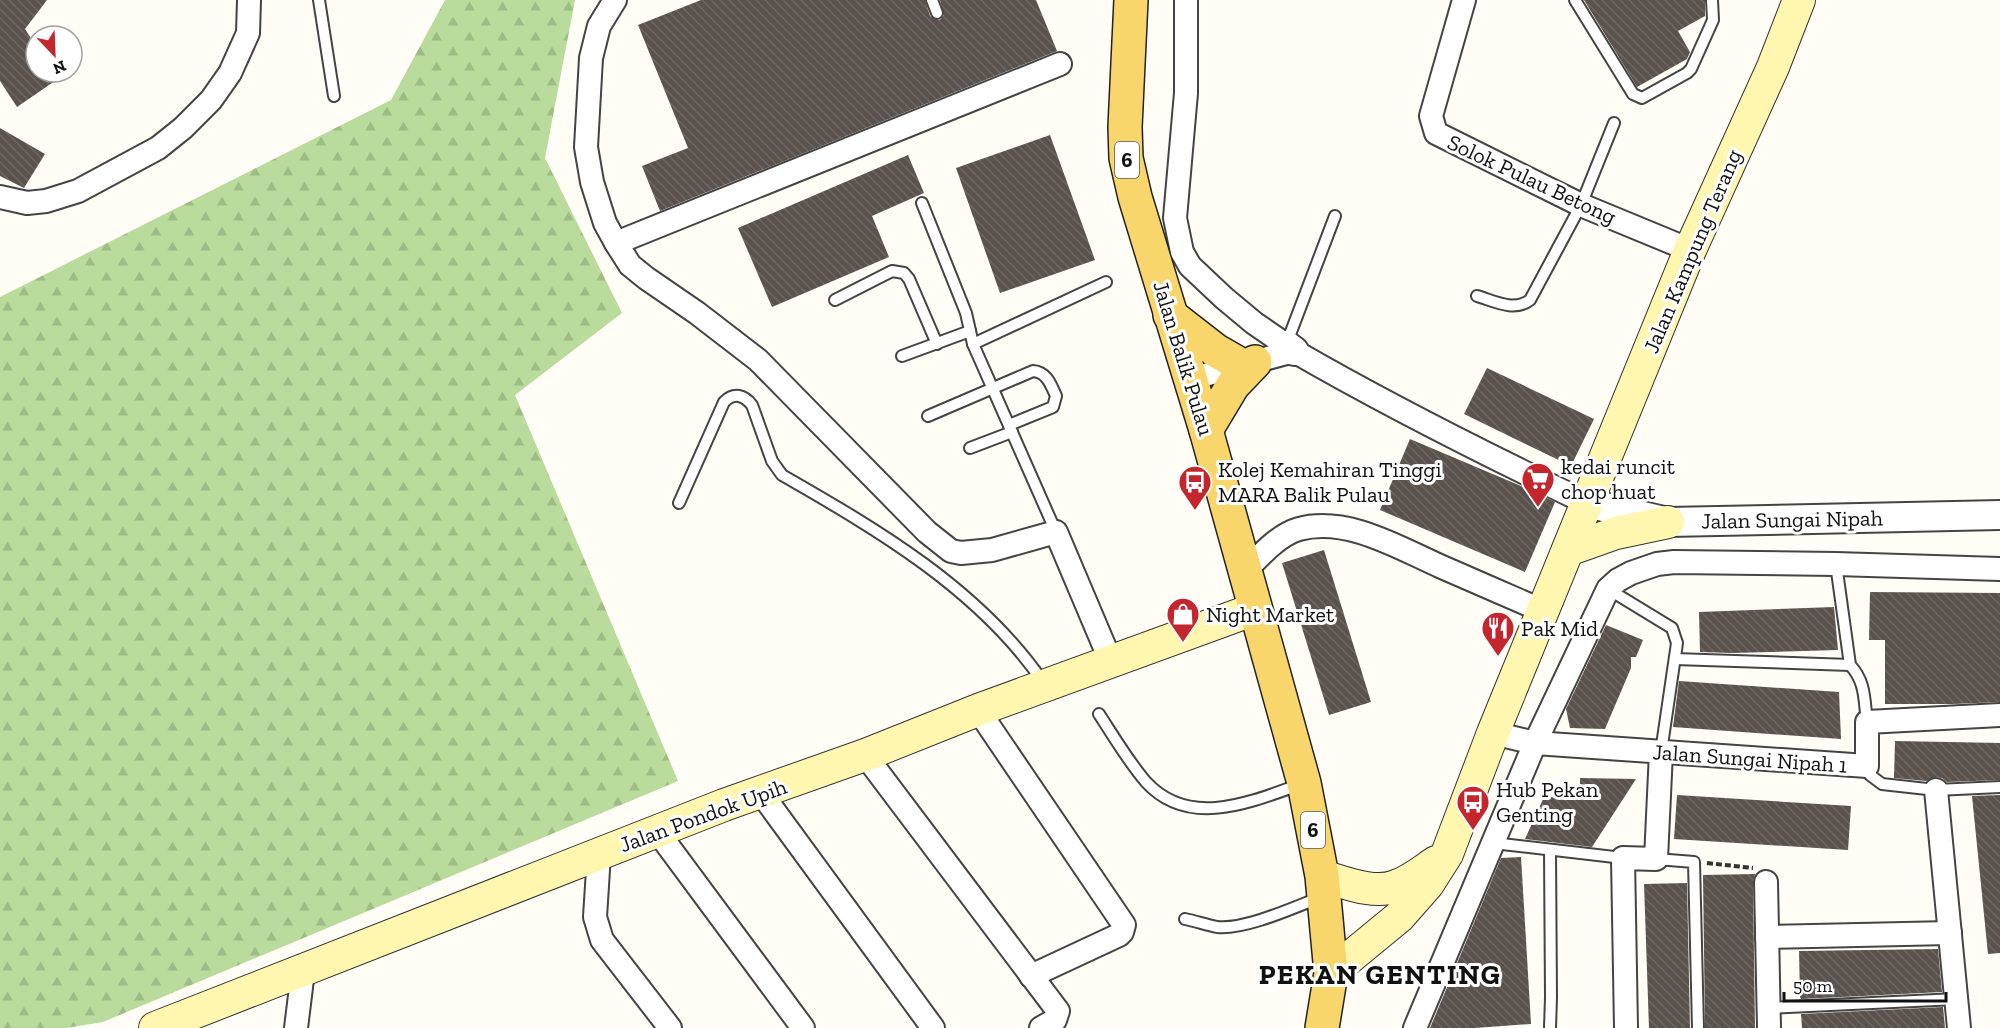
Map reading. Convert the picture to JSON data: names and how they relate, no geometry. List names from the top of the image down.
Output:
{
  "streets": {
    "main road": [
      "6",
      "Jalan Kampung Terang",
      "Jalan Balik Pulau",
      "Jalan Pondok Upih"
    ],
    "street": ["Solok Pulau Betong", "Jalan Sungai Nipah", "Jalan Sungai Nipah 1"]
  },
  "crossings": [
    ["Solok Pulau Betong", "Jalan Kampung Terang"],
    ["Jalan Kampung Terang", "Jalan Balik Pulau"],
    ["Jalan Kampung Terang", "Jalan Sungai Nipah"],
    ["Jalan Kampung Terang", "Jalan Sungai Nipah 1"],
    ["Jalan Balik Pulau", "Jalan Pondok Upih"]
  ],
  "districts": ["PEKAN GENTING"],
  "places": {
    "supermarket": ["kedai runcit chop huat"],
    "bus stop": ["Kolej Kemahiran Tinggi MARA Balik Pulau", "Hub Pekan Genting"],
    "shop": ["Night Market"],
    "restaurant": ["Pak Mid"]
  },
  "scale_bar": "50 m",
  "north": "bottom right"
}
